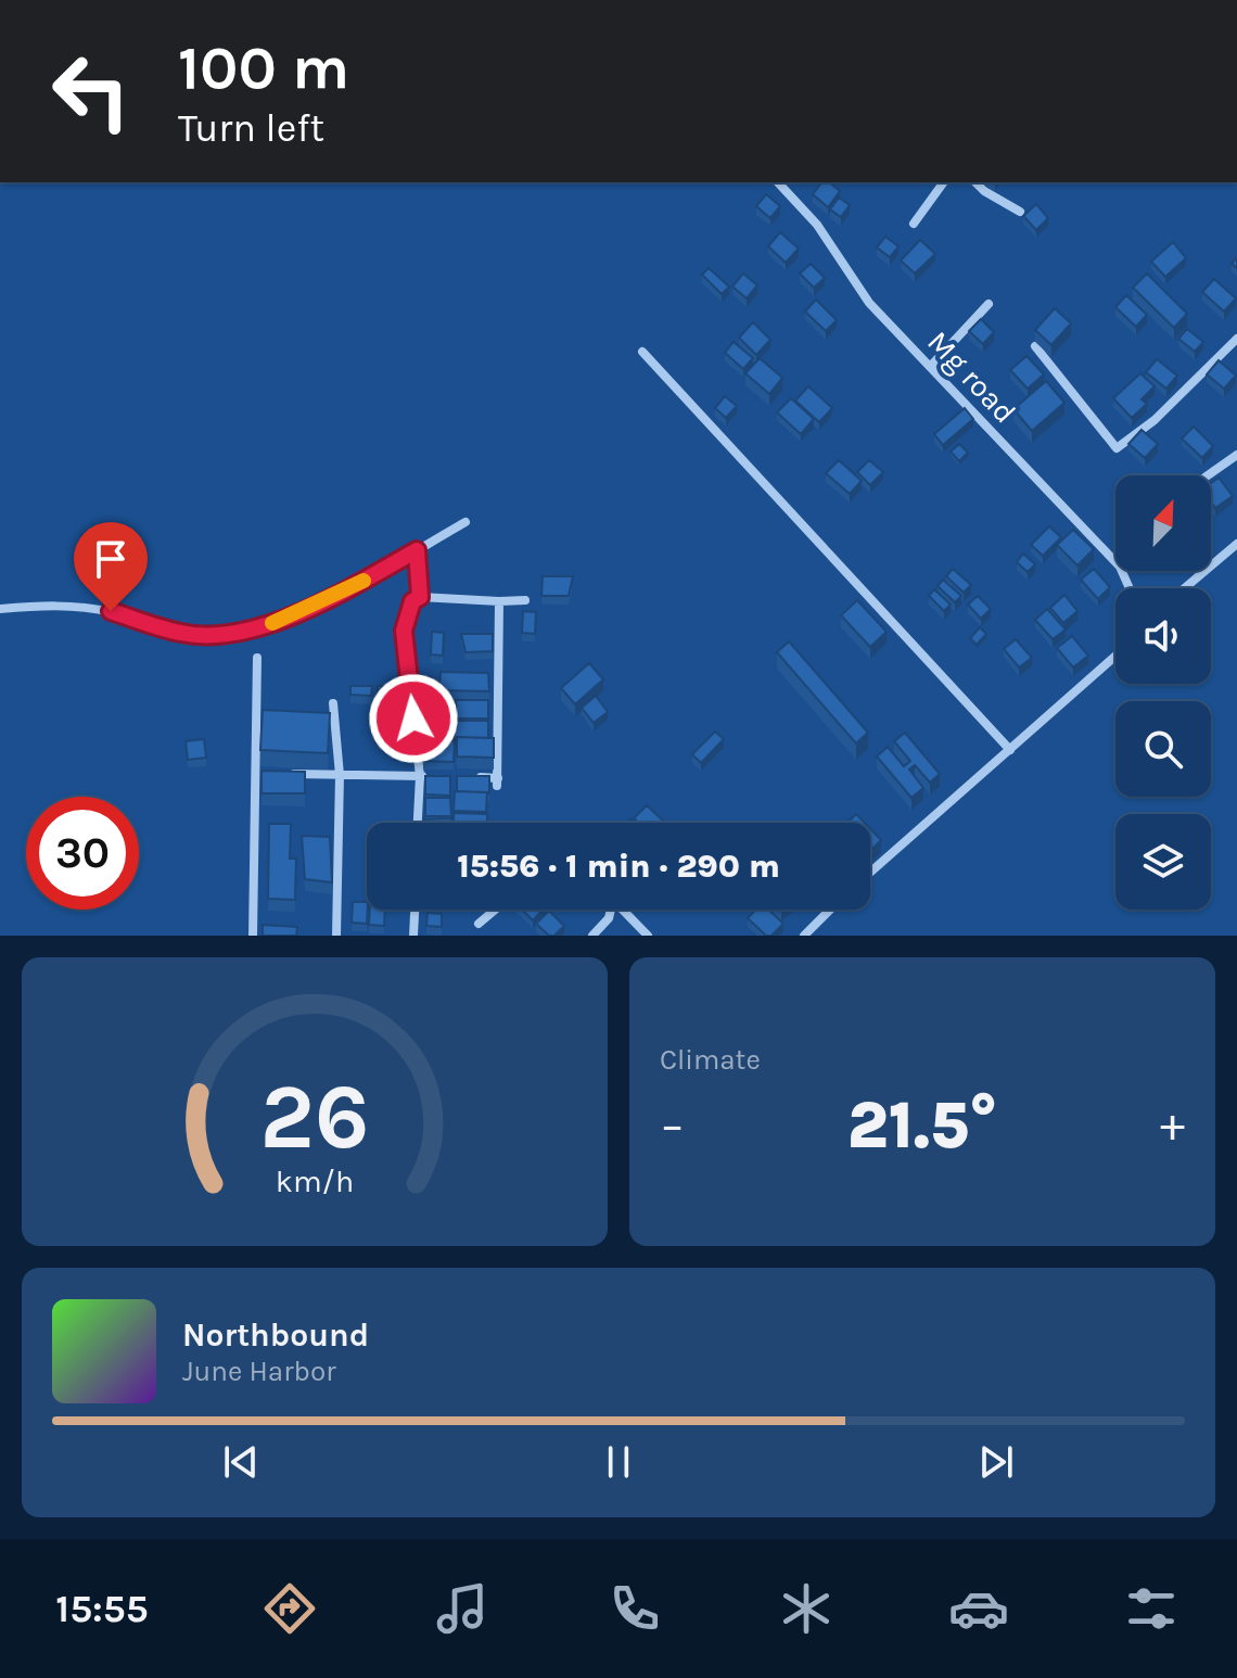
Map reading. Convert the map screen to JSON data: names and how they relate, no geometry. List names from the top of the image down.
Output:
{
  "streets": {
    "street": ["Mg road"]
  },
  "north": "top right",
  "page": {
    "turn": ["100 m", "Turn left"],
    "limit": "30",
    "trip": "15:56 · 1 min · 290 m",
    "tile": "Climate",
    "heat": ["−", "21.5°", "+"],
    "song": ["Northbound", "June Harbor"],
    "tabs": "15:55",
    "gauge": ["26", "km/h"]
  }
}
